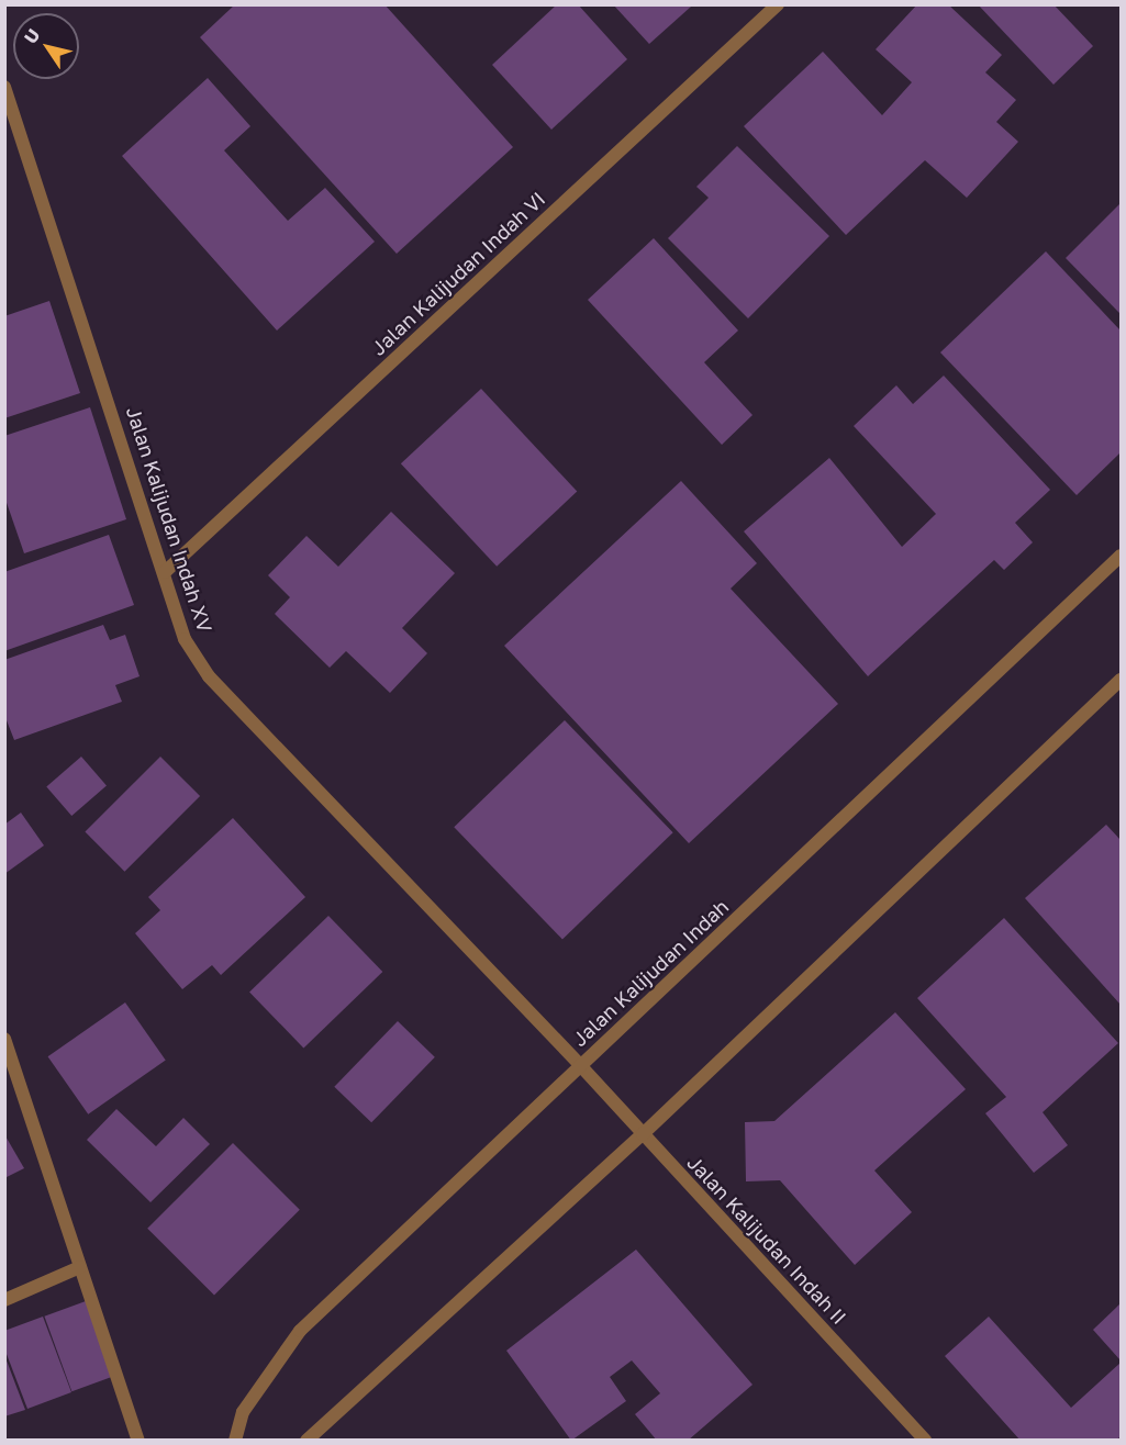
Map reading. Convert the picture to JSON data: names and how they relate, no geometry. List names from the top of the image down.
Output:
{
  "streets": {
    "street": [
      "Jalan Kalijudan Indah VI",
      "Jalan Kalijudan Indah XV",
      "Jalan Kalijudan Indah",
      "Jalan Kalijudan Indah II"
    ]
  },
  "crossings": [
    ["Jalan Kalijudan Indah VI", "Jalan Kalijudan Indah XV"],
    ["Jalan Kalijudan Indah XV", "Jalan Kalijudan Indah"],
    ["Jalan Kalijudan Indah XV", "Jalan Kalijudan Indah II"],
    ["Jalan Kalijudan Indah", "Jalan Kalijudan Indah II"]
  ],
  "north": "top left"
}
